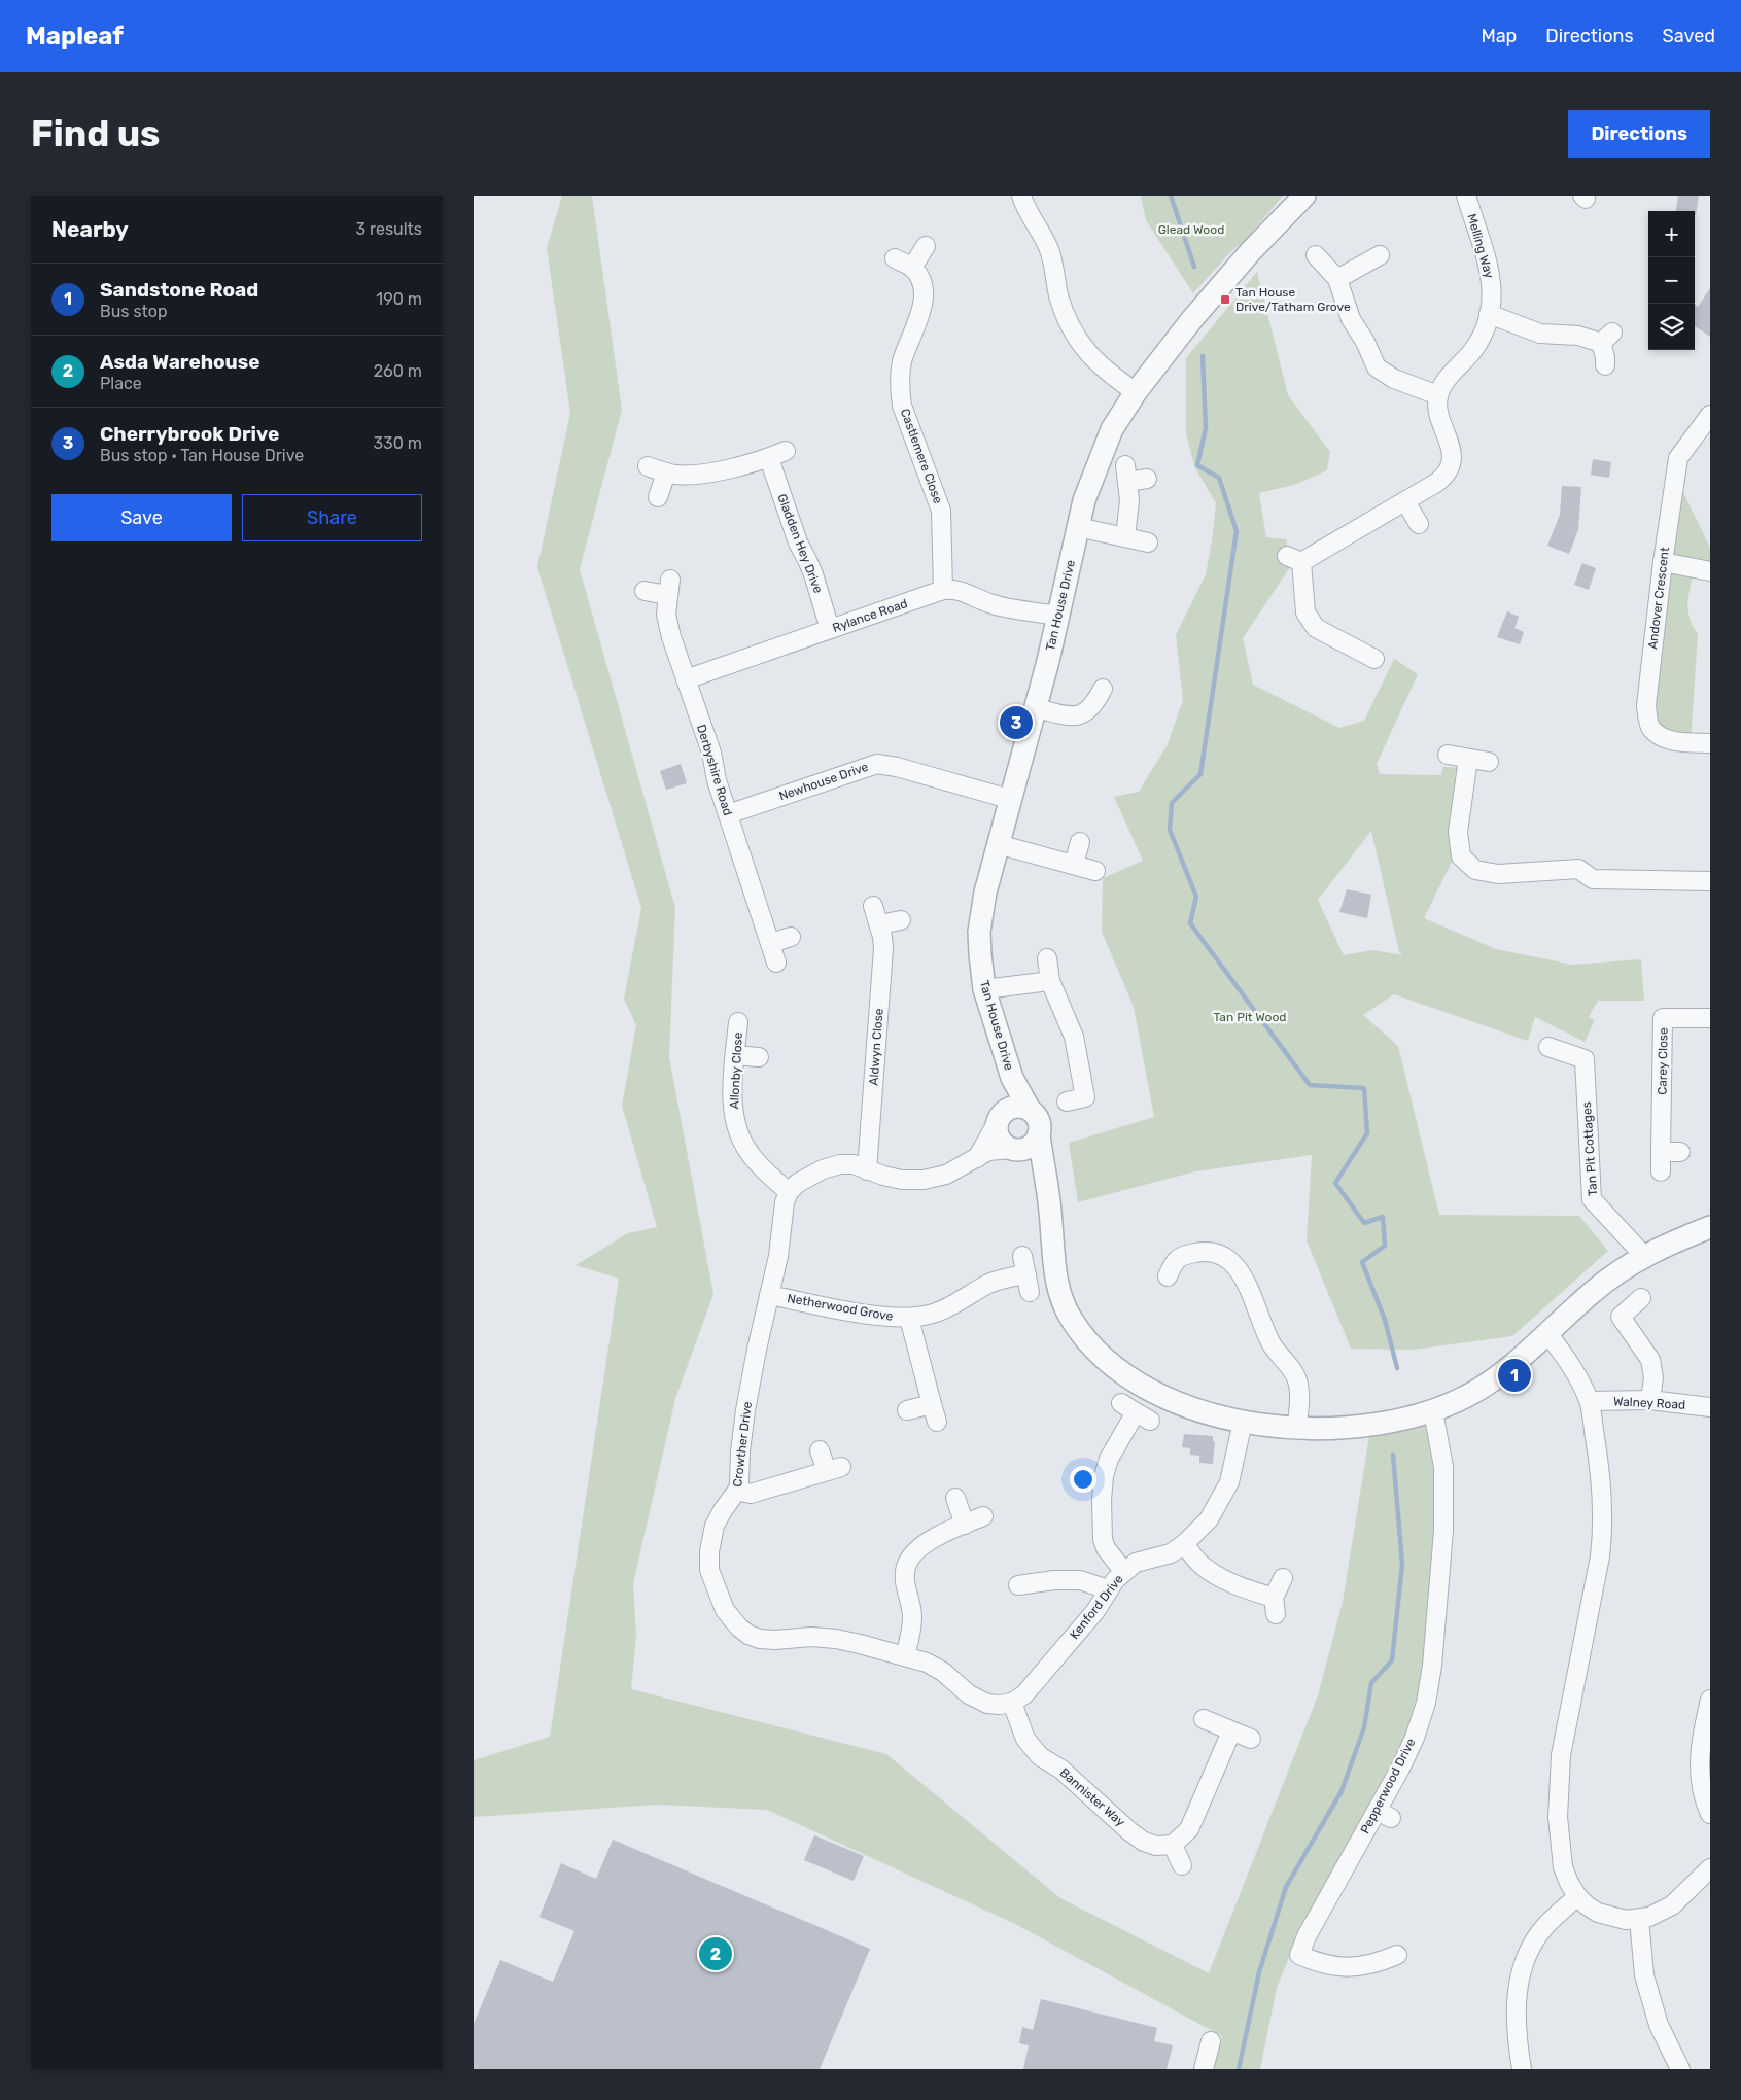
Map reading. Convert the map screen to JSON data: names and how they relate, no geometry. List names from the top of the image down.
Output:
{
  "streets": {
    "street": [
      "Melling Way",
      "Castlemere Close",
      "Gladden Hey Drive",
      "Andover Crescent",
      "Tan House Drive",
      "Rylance Road",
      "Derbyshire Road",
      "Newhouse Drive",
      "Aldwyn Close",
      "Carey Close",
      "Allonby Close",
      "Tan Pit Cottages",
      "Netherwood Grove",
      "Walney Road",
      "Crowther Drive",
      "Kenford Drive",
      "Pepperwood Drive",
      "Bannister Way"
    ]
  },
  "crossings": [
    ["Castlemere Close", "Rylance Road"],
    ["Gladden Hey Drive", "Rylance Road"],
    ["Tan House Drive", "Rylance Road"],
    ["Tan House Drive", "Newhouse Drive"],
    ["Rylance Road", "Derbyshire Road"],
    ["Derbyshire Road", "Newhouse Drive"],
    ["Allonby Close", "Crowther Drive"],
    ["Netherwood Grove", "Crowther Drive"],
    ["Crowther Drive", "Kenford Drive"],
    ["Crowther Drive", "Bannister Way"],
    ["Kenford Drive", "Bannister Way"]
  ],
  "parks": ["Glead Wood", "Tan Pit Wood"],
  "places": {
    "transit": ["Tan House Drive/Tatham Grove"]
  },
  "page": {
    "header": "Mapleaf",
    "nav": ["Map", "Directions", "Saved"],
    "buttons": [
      "Directions",
      ["Save", "Share"]
    ],
    "title": "Find us",
    "heading": ["Nearby", "3 results"],
    "map_buttons": ["+", "−"],
    "list": [
      {
        "mark": "1",
        "name": "Sandstone Road",
        "note": "Bus stop",
        "value": "190 m"
      },
      {
        "mark": "2",
        "name": "Asda Warehouse",
        "note": "Place",
        "value": "260 m"
      },
      {
        "mark": "3",
        "name": "Cherrybrook Drive",
        "note": "Bus stop · Tan House Drive",
        "value": "330 m"
      }
    ],
    "pins": ["3", "1", "2"]
  }
}
